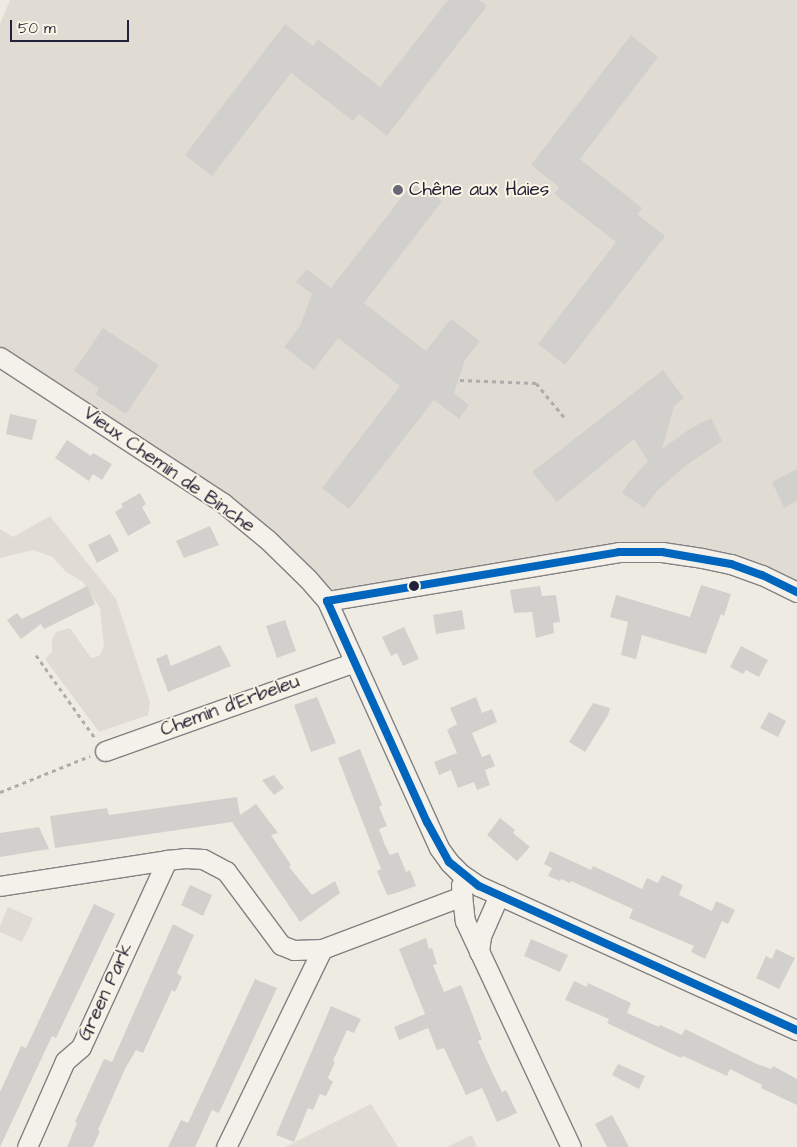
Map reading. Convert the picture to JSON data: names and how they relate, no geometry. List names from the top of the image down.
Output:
{
  "streets": {
    "street": ["Vieux Chemin de Binche", "Chemin d'Erbeleu", "Green Park"]
  },
  "crossings": [
    ["Vieux Chemin de Binche", "Chemin d'Erbeleu"]
  ],
  "places": ["Chêne aux Haies"],
  "scale_bar": "50 m"
}
